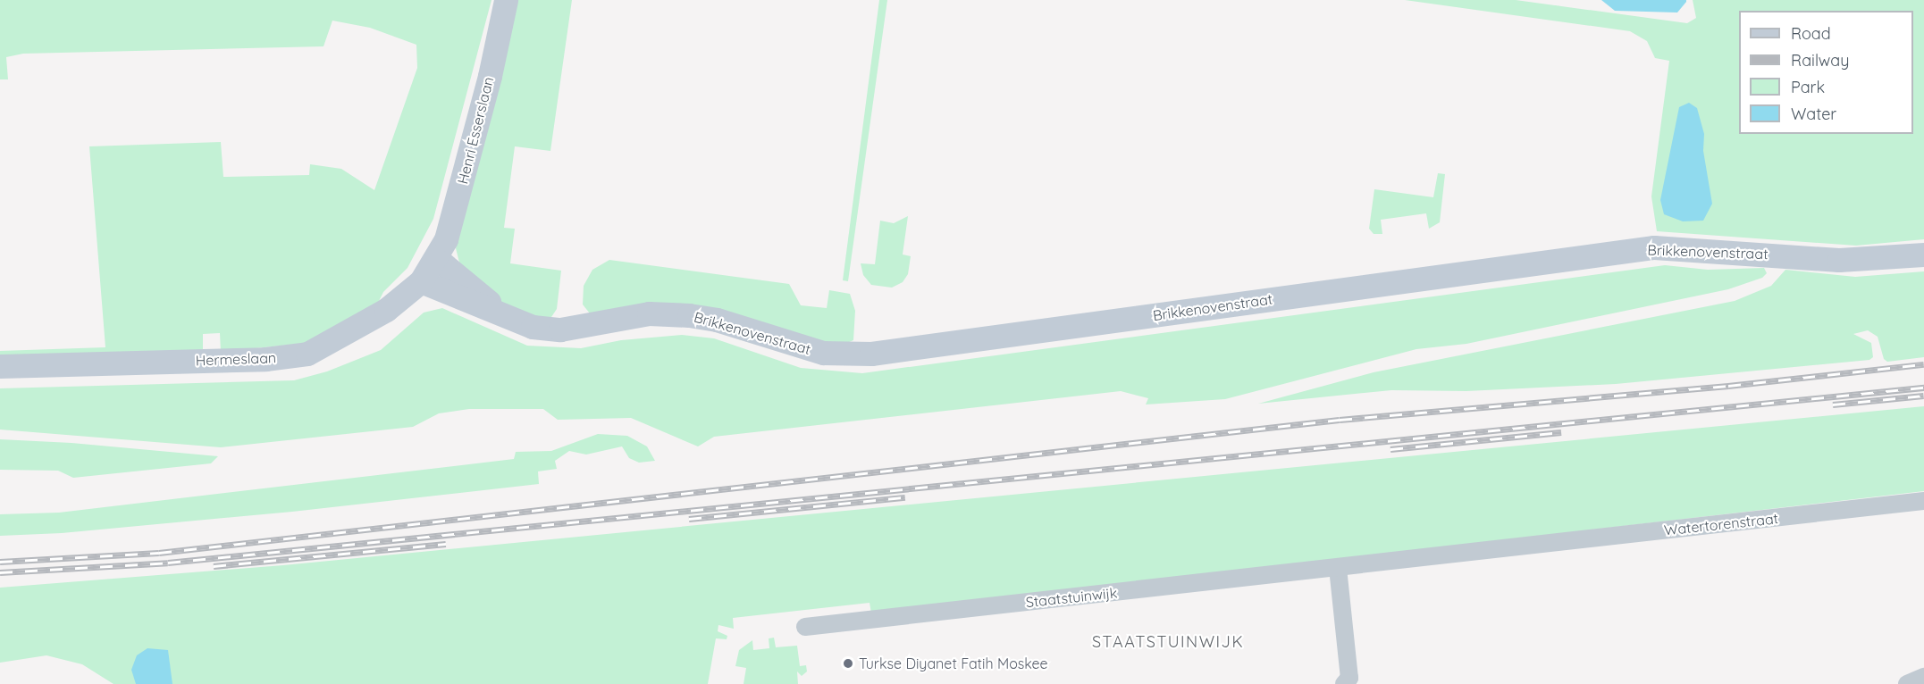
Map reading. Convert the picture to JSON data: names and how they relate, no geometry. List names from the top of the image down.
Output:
{
  "streets": {
    "street": [
      "Henri Esserslaan",
      "Brikkenovenstraat",
      "Hermeslaan",
      "Watertorenstraat",
      "Staatstuinwijk"
    ]
  },
  "crossings": [
    ["Henri Esserslaan", "Brikkenovenstraat"],
    ["Brikkenovenstraat", "Hermeslaan"],
    ["Watertorenstraat", "Staatstuinwijk"]
  ],
  "districts": ["STAATSTUINWIJK"],
  "places": ["Turkse Diyanet Fatih Moskee"],
  "legend": [
    "Road",
    "Railway",
    "Park",
    "Water"
  ]
}
